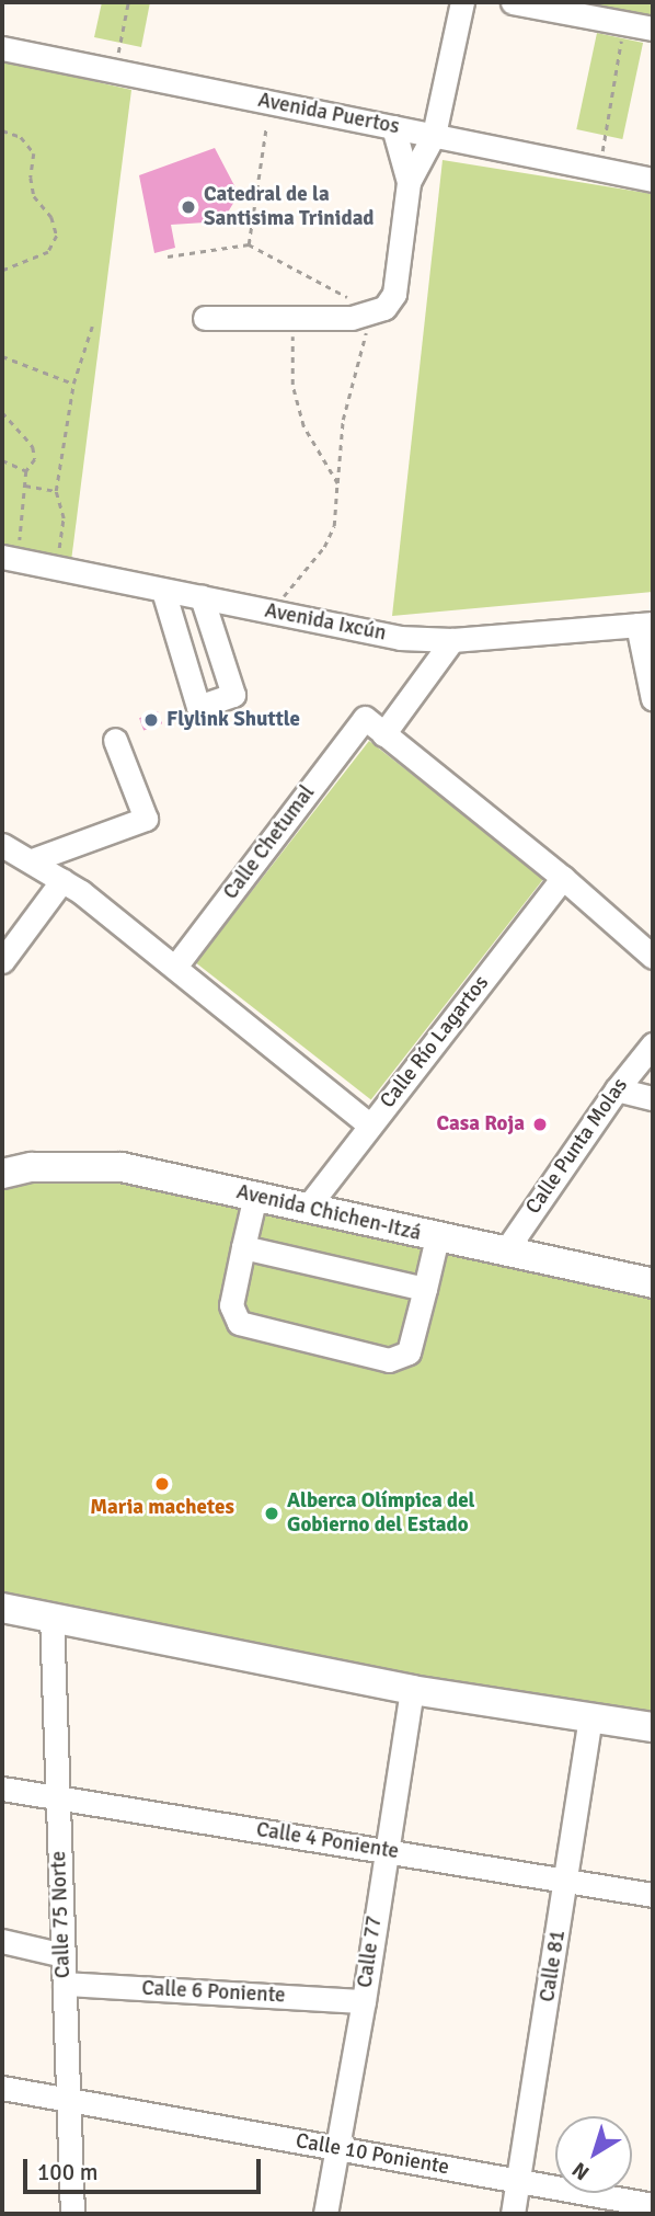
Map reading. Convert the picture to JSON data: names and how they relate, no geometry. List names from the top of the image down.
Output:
{
  "streets": {
    "main road": ["Avenida Chichen-Itzá"],
    "street": [
      "Avenida Puertos",
      "Avenida Ixcún",
      "Calle Chetumal",
      "Calle Río Lagartos",
      "Calle Punta Molas",
      "Calle 4 Poniente",
      "Calle 75 Norte",
      "Calle 77",
      "Calle 81",
      "Calle 6 Poniente",
      "Calle 10 Poniente"
    ]
  },
  "crossings": [
    ["Calle Río Lagartos", "Avenida Chichen-Itzá"],
    ["Calle Punta Molas", "Avenida Chichen-Itzá"],
    ["Calle 4 Poniente", "Calle 75 Norte"],
    ["Calle 4 Poniente", "Calle 77"],
    ["Calle 4 Poniente", "Calle 81"],
    ["Calle 75 Norte", "Calle 6 Poniente"],
    ["Calle 75 Norte", "Calle 10 Poniente"],
    ["Calle 77", "Calle 6 Poniente"],
    ["Calle 77", "Calle 10 Poniente"],
    ["Calle 81", "Calle 10 Poniente"]
  ],
  "places": [
    "Catedral de la Santisima Trinidad",
    "Flylink Shuttle",
    "Casa Roja",
    "Maria machetes",
    "Alberca Olímpica del Gobierno del Estado"
  ],
  "scale_bar": "100 m",
  "north": "bottom left"
}
